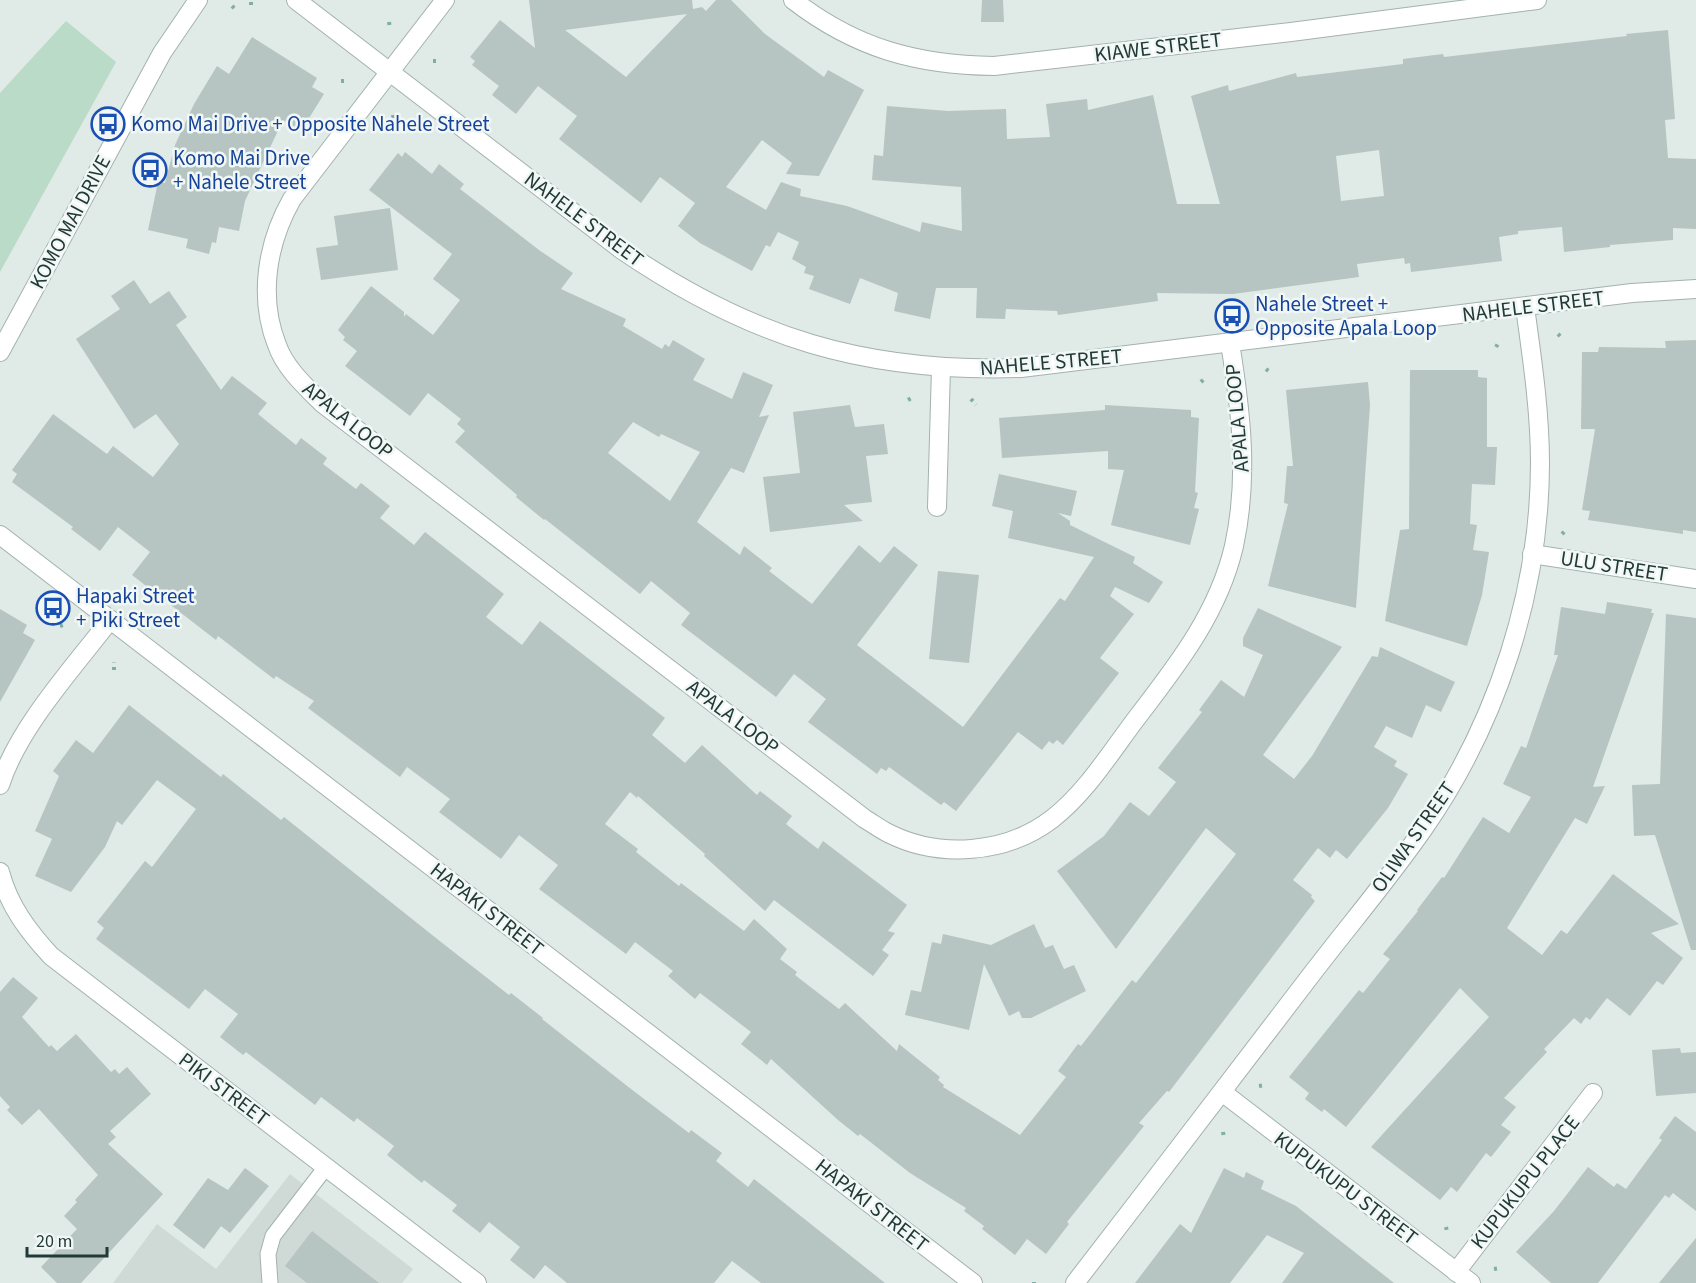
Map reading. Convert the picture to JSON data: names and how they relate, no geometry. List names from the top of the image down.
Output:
{
  "streets": {
    "street": [
      "KIAWE STREET",
      "NAHELE STREET",
      "KOMO MAI DRIVE",
      "APALA LOOP",
      "ULU STREET",
      "OLIWA STREET",
      "HAPAKI STREET",
      "PIKI STREET",
      "KUPUKUPU PLACE",
      "KUPUKUPU STREET"
    ]
  },
  "crossings": [
    ["NAHELE STREET", "APALA LOOP"],
    ["NAHELE STREET", "OLIWA STREET"],
    ["ULU STREET", "OLIWA STREET"],
    ["OLIWA STREET", "KUPUKUPU STREET"],
    ["KUPUKUPU PLACE", "KUPUKUPU STREET"]
  ],
  "places": {
    "bus stop": [
      "Komo Mai Drive + Opposite Nahele Street",
      "Komo Mai Drive + Nahele Street",
      "Nahele Street + Opposite Apala Loop",
      "Hapaki Street + Piki Street"
    ]
  },
  "scale_bar": "20 m"
}
